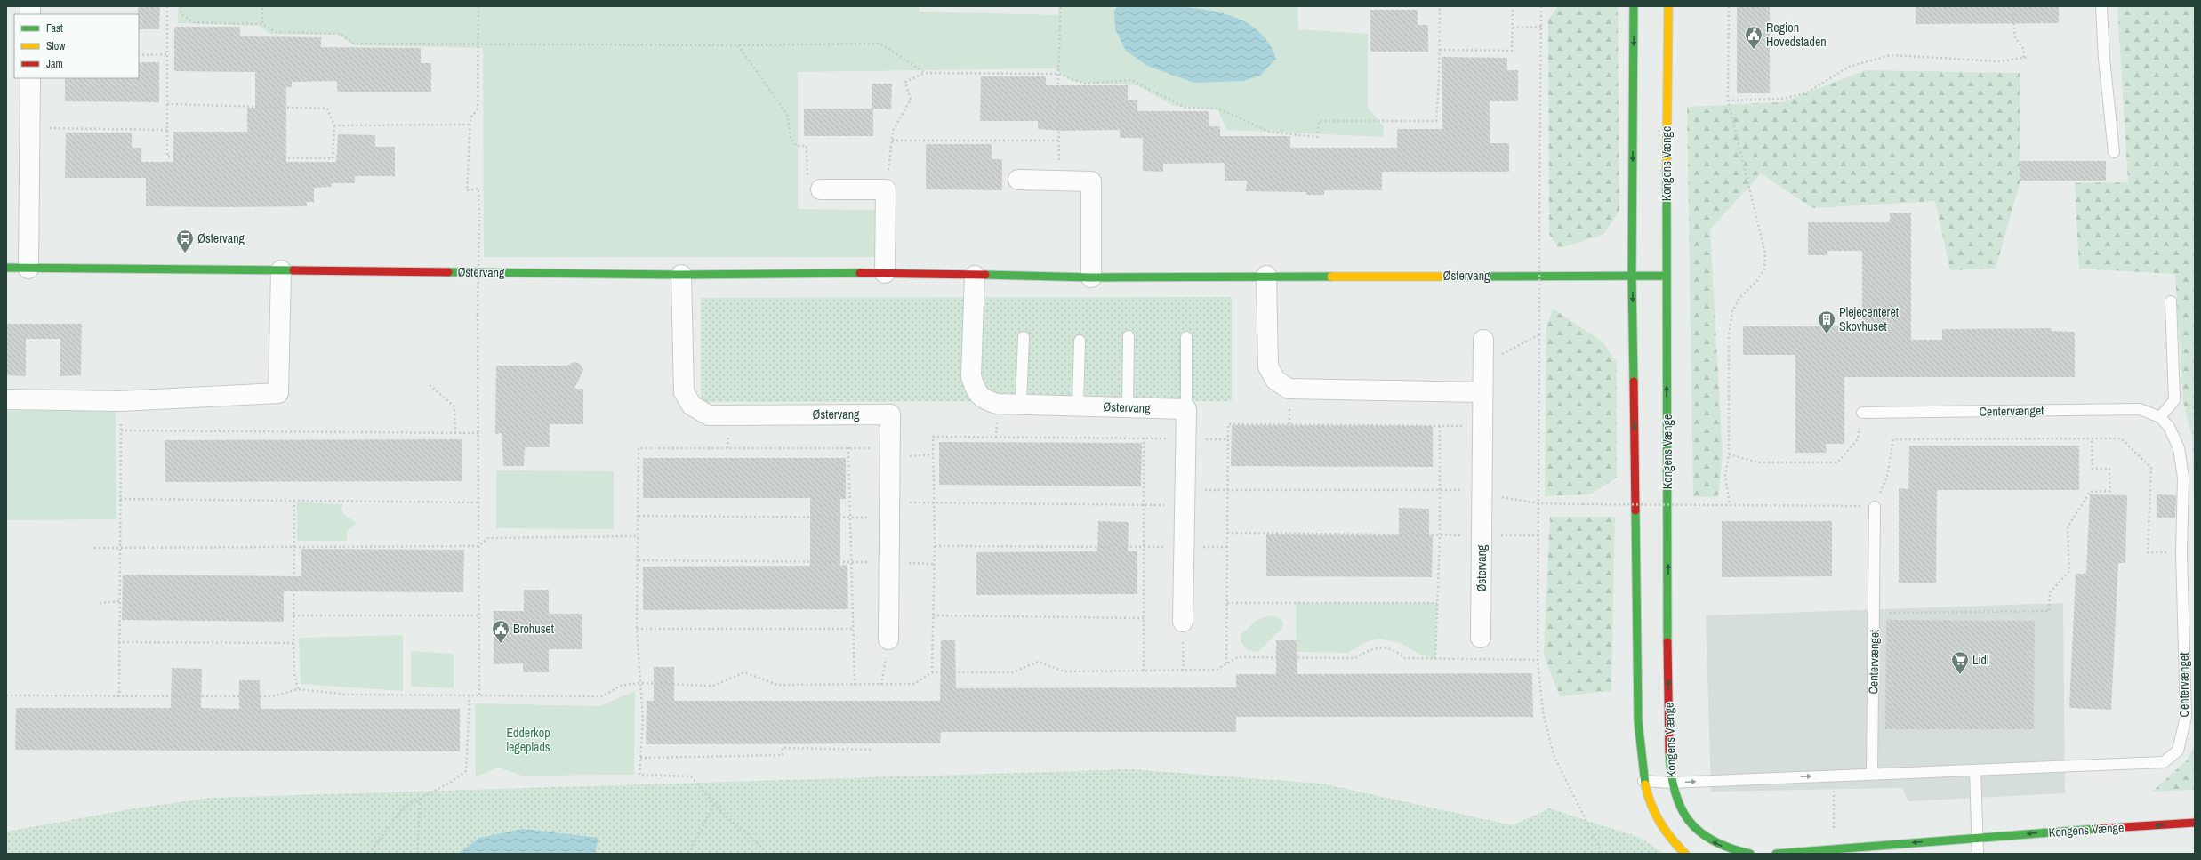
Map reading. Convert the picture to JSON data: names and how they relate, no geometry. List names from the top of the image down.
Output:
{
  "streets": {
    "street": ["Kongens Vænge", "Østervang"],
    "lane": ["Centervænget"]
  },
  "crossings": [
    ["Kongens Vænge", "Østervang"],
    ["Kongens Vænge", "Centervænget"]
  ],
  "parks": ["Edderkop legeplads"],
  "places": {
    "public building": ["Region Hovedstaden", "Brohuset"],
    "bus stop": ["Østervang"],
    "building": ["Plejecenteret Skovhuset"],
    "supermarket": ["Lidl"]
  },
  "legend": ["Fast", "Slow", "Jam"]
}
